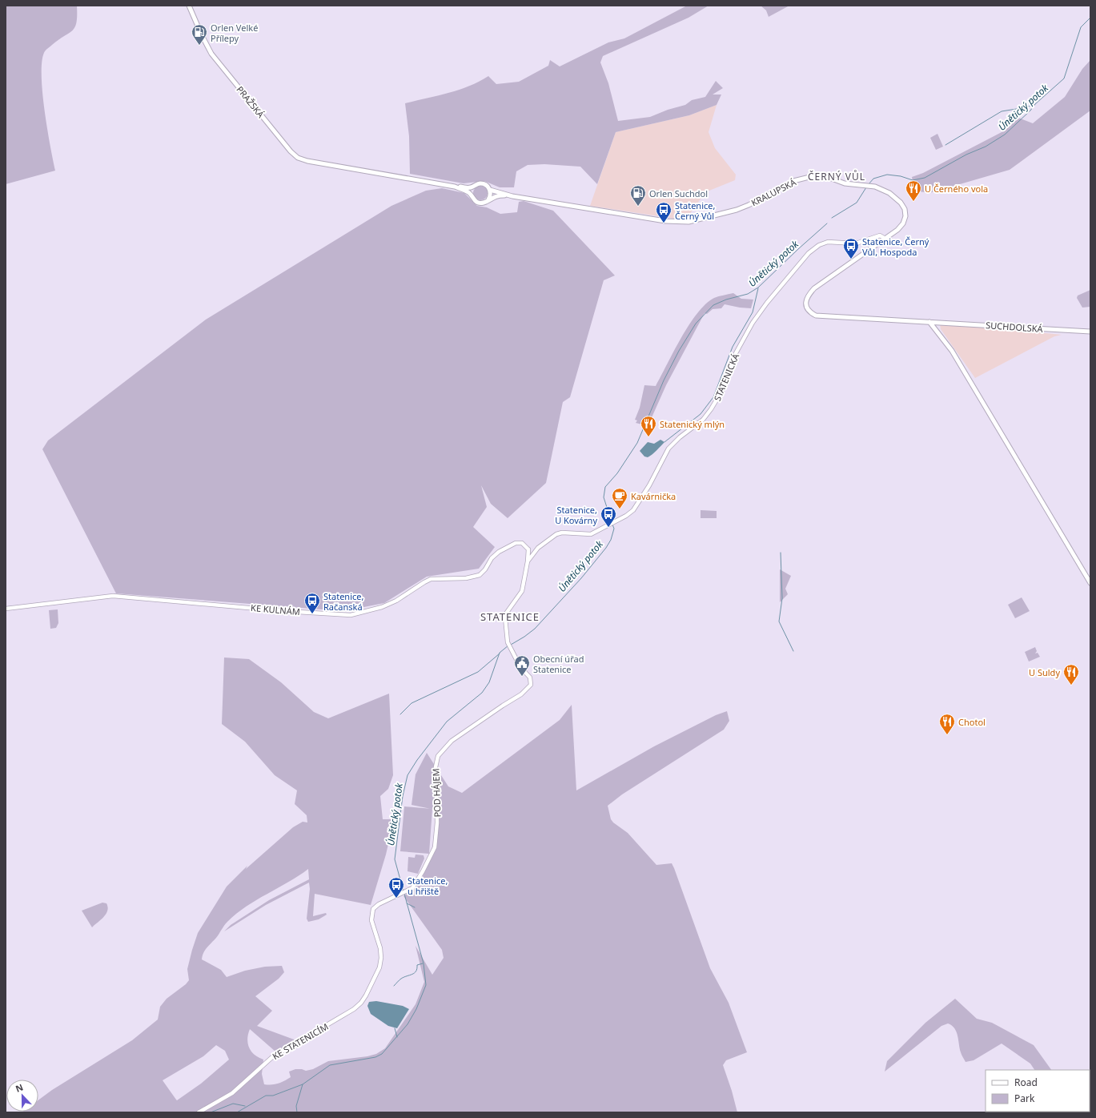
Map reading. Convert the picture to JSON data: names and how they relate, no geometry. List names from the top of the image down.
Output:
{
  "streets": {
    "main road": ["PRAŽSKÁ", "KRALUPSKÁ", "SUCHDOLSKÁ"],
    "street": [
      "STATENICKÁ",
      "KE KULNÁM",
      "POD HÁJEM",
      "KE STATENICÍM"
    ]
  },
  "crossings": [
    ["KRALUPSKÁ", "SUCHDOLSKÁ"],
    ["KRALUPSKÁ", "STATENICKÁ"],
    ["STATENICKÁ", "KE KULNÁM"],
    ["STATENICKÁ", "POD HÁJEM"],
    ["POD HÁJEM", "KE STATENICÍM"]
  ],
  "districts": ["ČERNÝ VŮL", "STATENICE"],
  "water": ["Únětický potok"],
  "places": {
    "fuel station": ["Orlen Velké Přílepy", "Orlen Suchdol"],
    "restaurant": [
      "U Černého vola",
      "Statenický mlýn",
      "U Suldy",
      "Chotol"
    ],
    "bus stop": [
      "Statenice, Černý Vůl",
      "Statenice, Černý Vůl, Hospoda",
      "Statenice, U Kovárny",
      "Statenice, Račanská",
      "Statenice, u hřiště"
    ],
    "cafe": ["Kavárnička"],
    "public building": ["Obecní úřad Statenice"]
  },
  "legend": ["Road", "Park"],
  "north": "top"
}
